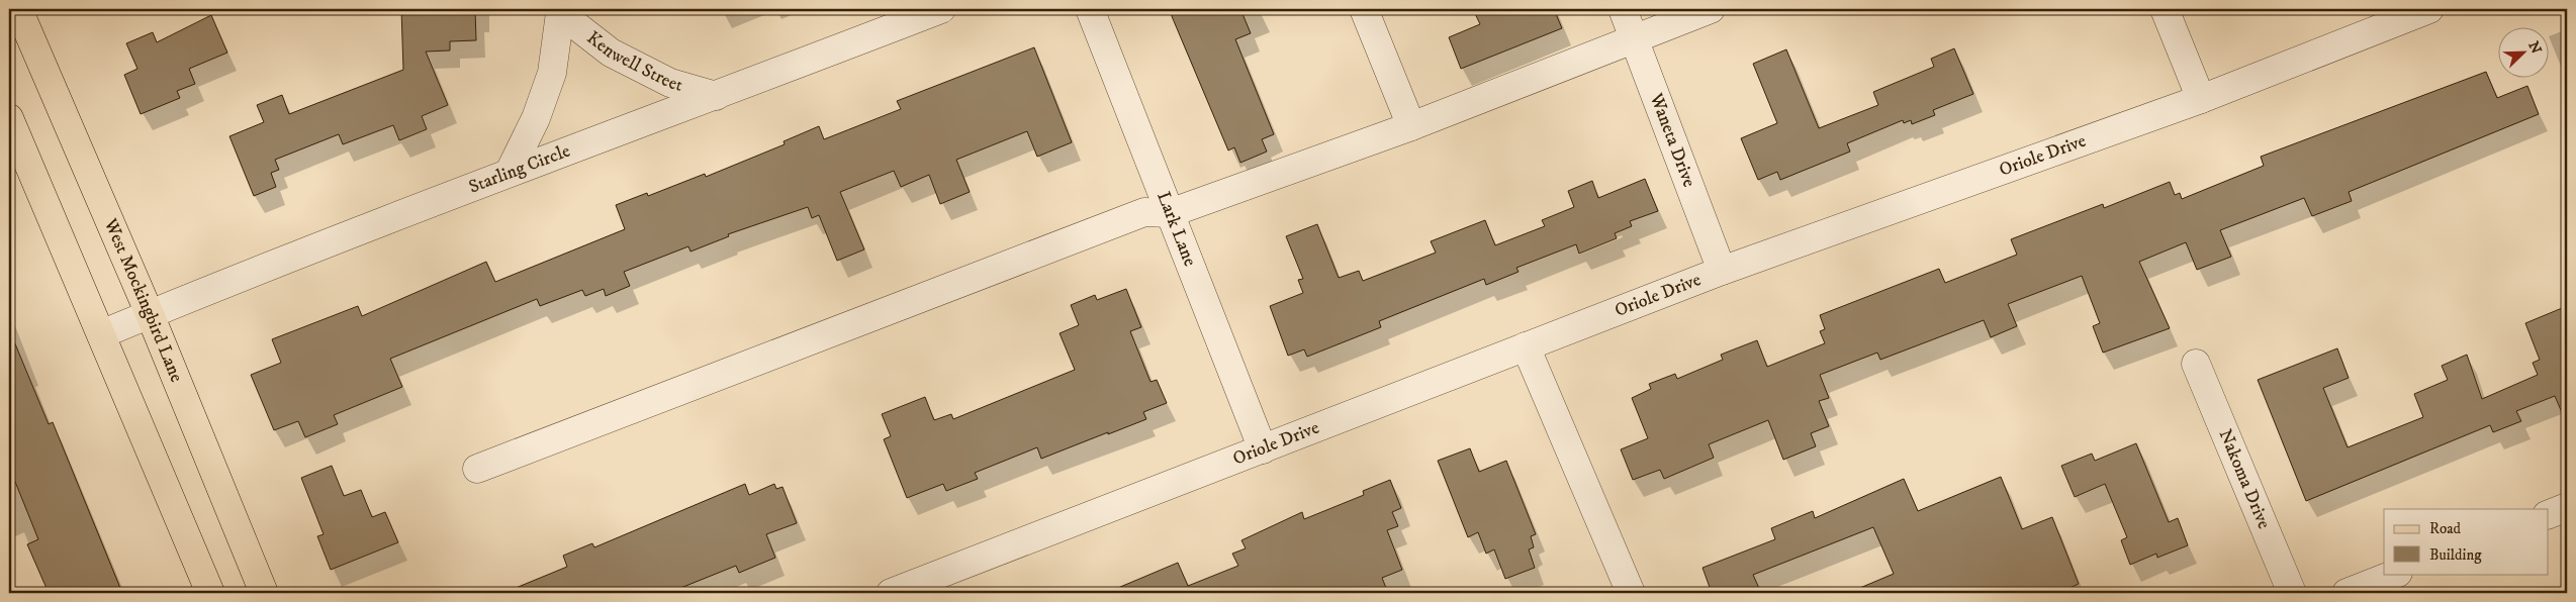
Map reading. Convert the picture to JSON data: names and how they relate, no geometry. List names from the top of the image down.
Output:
{
  "streets": {
    "main road": ["West Mockingbird Lane"],
    "street": [
      "Kenwell Street",
      "Waneta Drive",
      "Oriole Drive",
      "Starling Circle",
      "Lark Lane",
      "Nakoma Drive"
    ]
  },
  "crossings": [
    ["Kenwell Street", "Starling Circle"],
    ["Waneta Drive", "Oriole Drive"],
    ["Oriole Drive", "Lark Lane"],
    ["Starling Circle", "West Mockingbird Lane"]
  ],
  "legend": ["Road", "Building"],
  "north": "top right"
}
